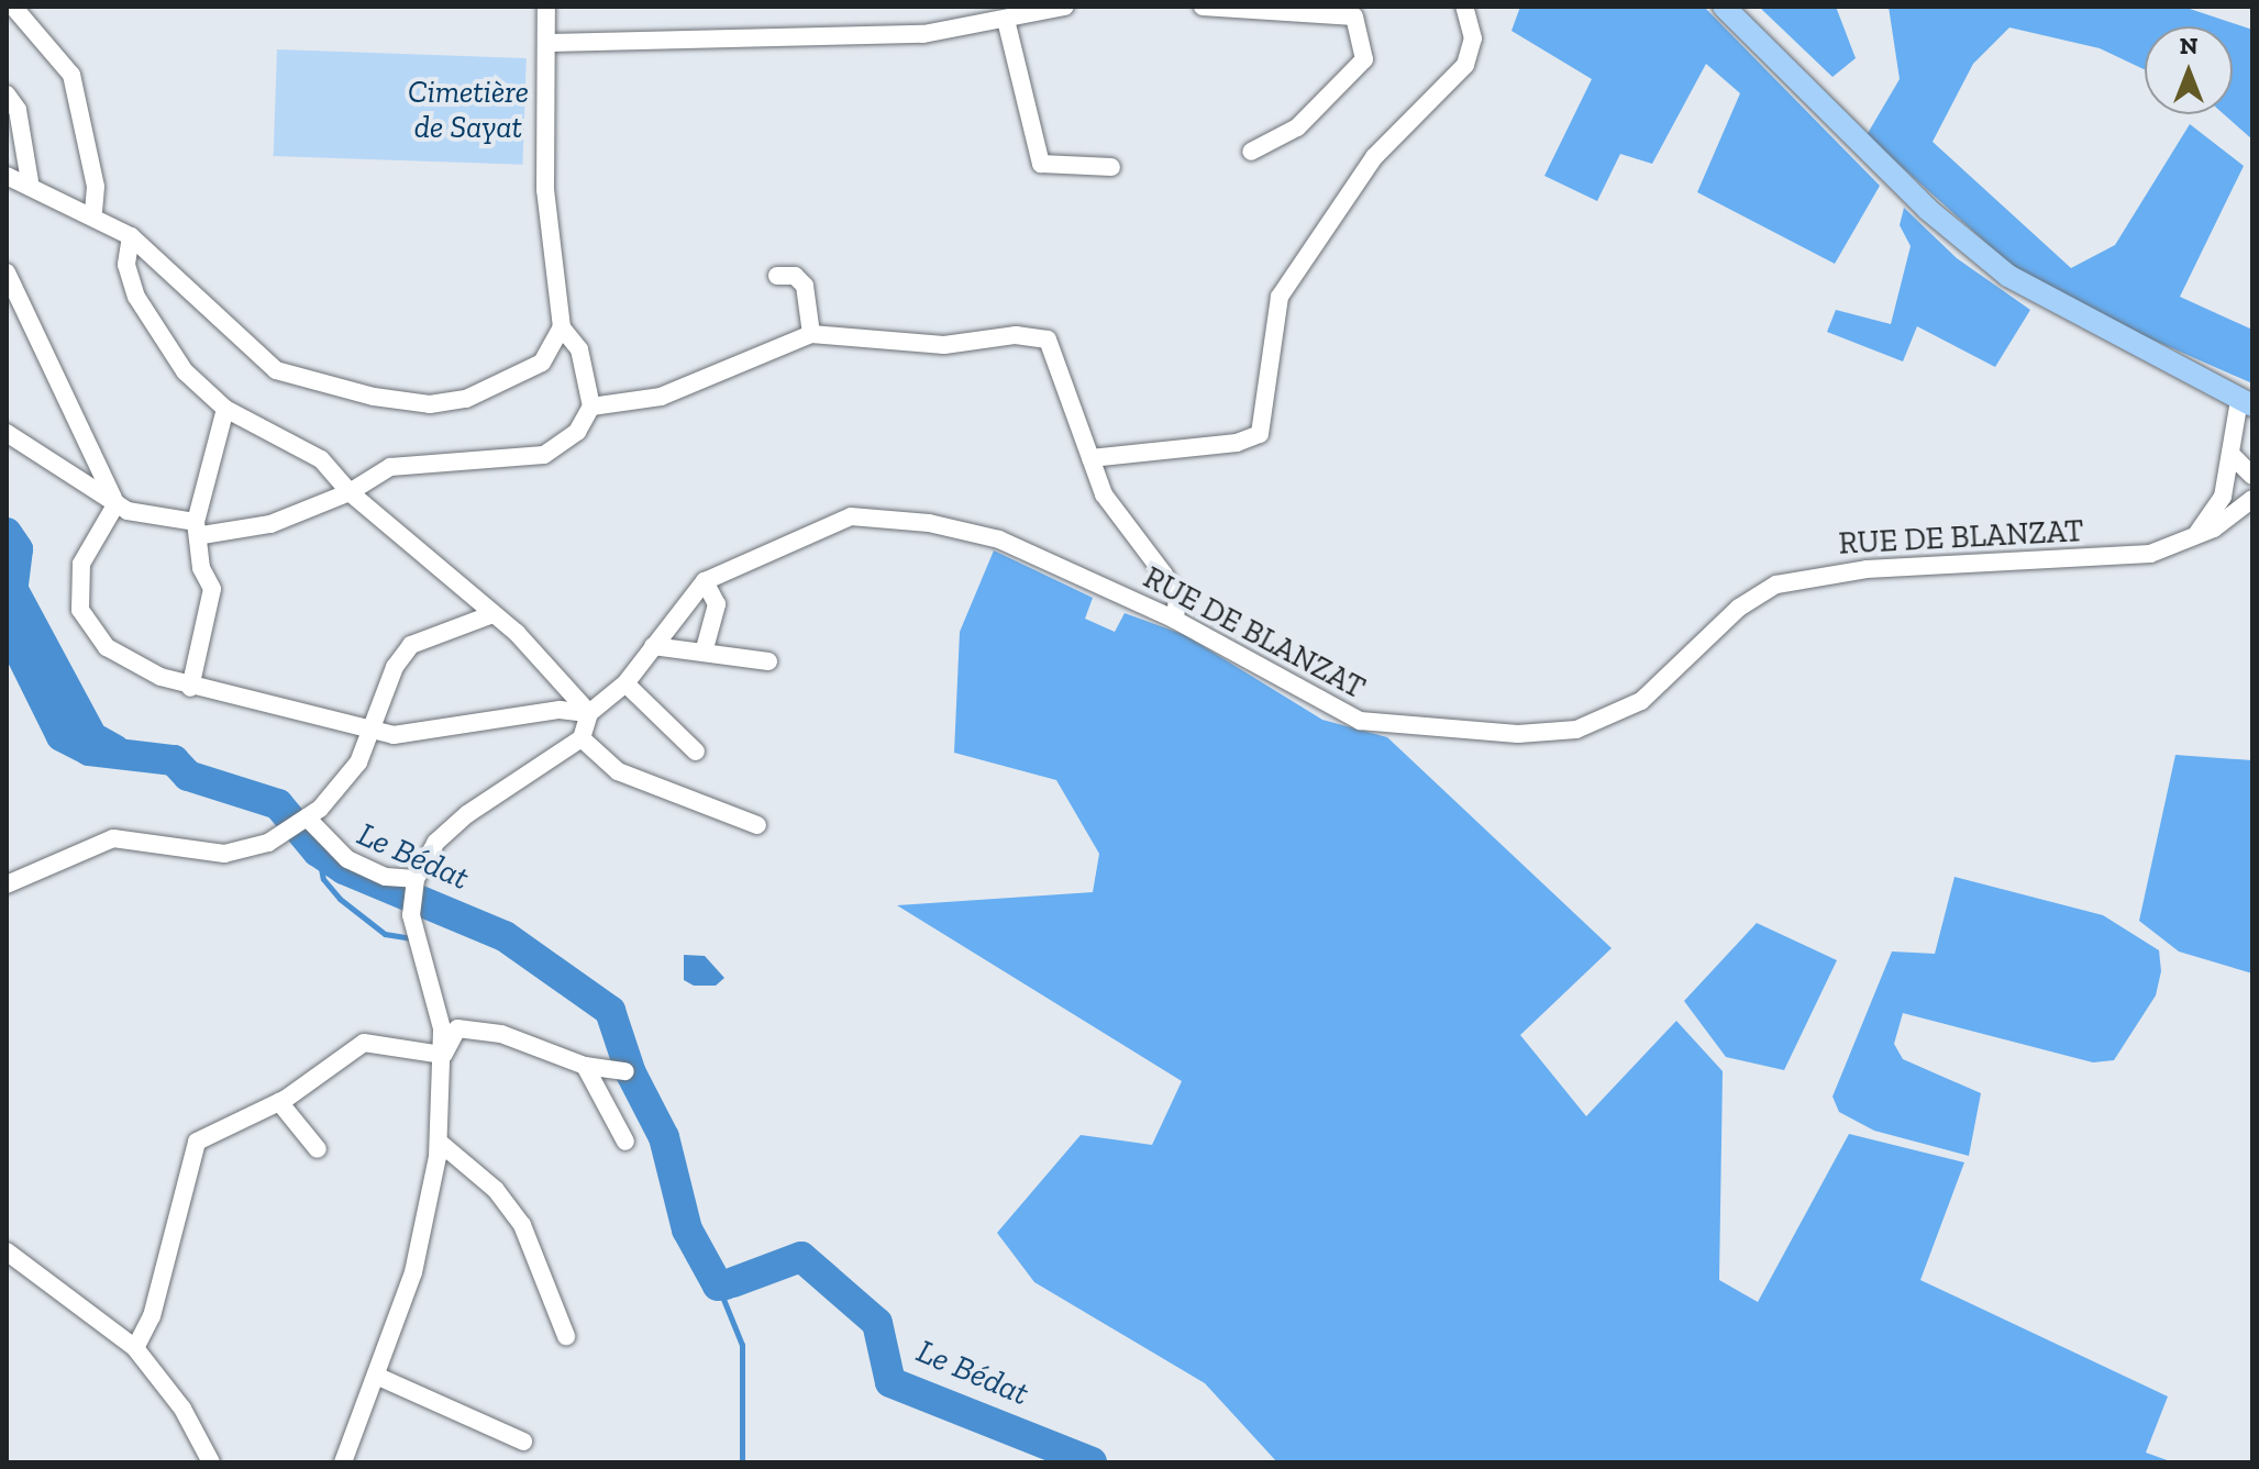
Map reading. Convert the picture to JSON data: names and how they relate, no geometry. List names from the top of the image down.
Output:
{
  "streets": {
    "street": ["RUE DE BLANZAT"]
  },
  "water": ["Le Bédat"],
  "parks": ["Cimetière de Sayat"],
  "north": "top"
}
